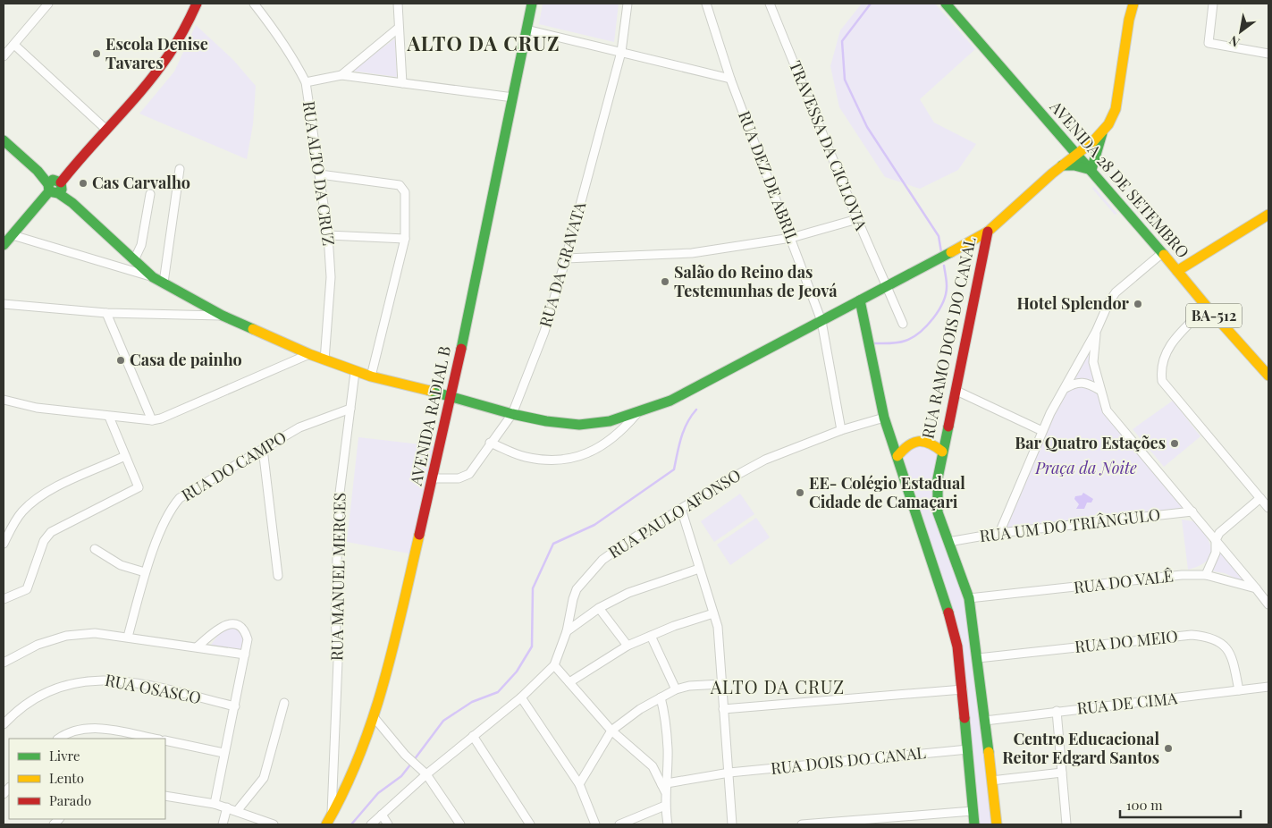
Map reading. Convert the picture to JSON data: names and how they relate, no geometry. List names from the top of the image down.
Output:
{
  "streets": {
    "street": [
      "TRAVESSA DA CICLOVIA",
      "RUA ALTO DA CRUZ",
      "RUA DEZ DE ABRIL",
      "AVENIDA 28 DE SETEMBRO",
      "RUA DA GRAVATA",
      "BA-512",
      "RUA RAMO DOIS DO CANAL",
      "AVENIDA RADIAL B",
      "RUA DO CAMPO",
      "RUA PAULO AFONSO",
      "RUA UM DO TRIÂNGULO",
      "RUA MANUEL MERCES",
      "RUA DO VALÊ",
      "RUA DO MEIO",
      "RUA OSASCO",
      "RUA DE CIMA",
      "RUA DOIS DO CANAL"
    ]
  },
  "crossings": [
    ["RUA DEZ DE ABRIL", "RUA PAULO AFONSO"],
    ["RUA DA GRAVATA", "AVENIDA RADIAL B"],
    ["RUA RAMO DOIS DO CANAL", "RUA UM DO TRIÂNGULO"],
    ["RUA RAMO DOIS DO CANAL", "RUA DO VALÊ"],
    ["RUA RAMO DOIS DO CANAL", "RUA DO MEIO"],
    ["RUA RAMO DOIS DO CANAL", "RUA DE CIMA"],
    ["AVENIDA RADIAL B", "RUA MANUEL MERCES"],
    ["RUA DO CAMPO", "RUA MANUEL MERCES"],
    ["RUA DO MEIO", "RUA DE CIMA"]
  ],
  "districts": ["ALTO DA CRUZ", "ALTO DA CRUZ"],
  "parks": ["Praça da Noite"],
  "places": [
    "Escola Denise Tavares",
    "Cas Carvalho",
    "Salão do Reino das Testemunhas de Jeová",
    "Hotel Splendor",
    "Casa de painho",
    "Bar Quatro Estações",
    "EE- Colégio Estadual Cidade de Camaçari",
    "Centro Educacional Reitor Edgard Santos"
  ],
  "legend": ["Livre", "Lento", "Parado"],
  "scale_bar": "100 m",
  "north": "bottom left"
}
